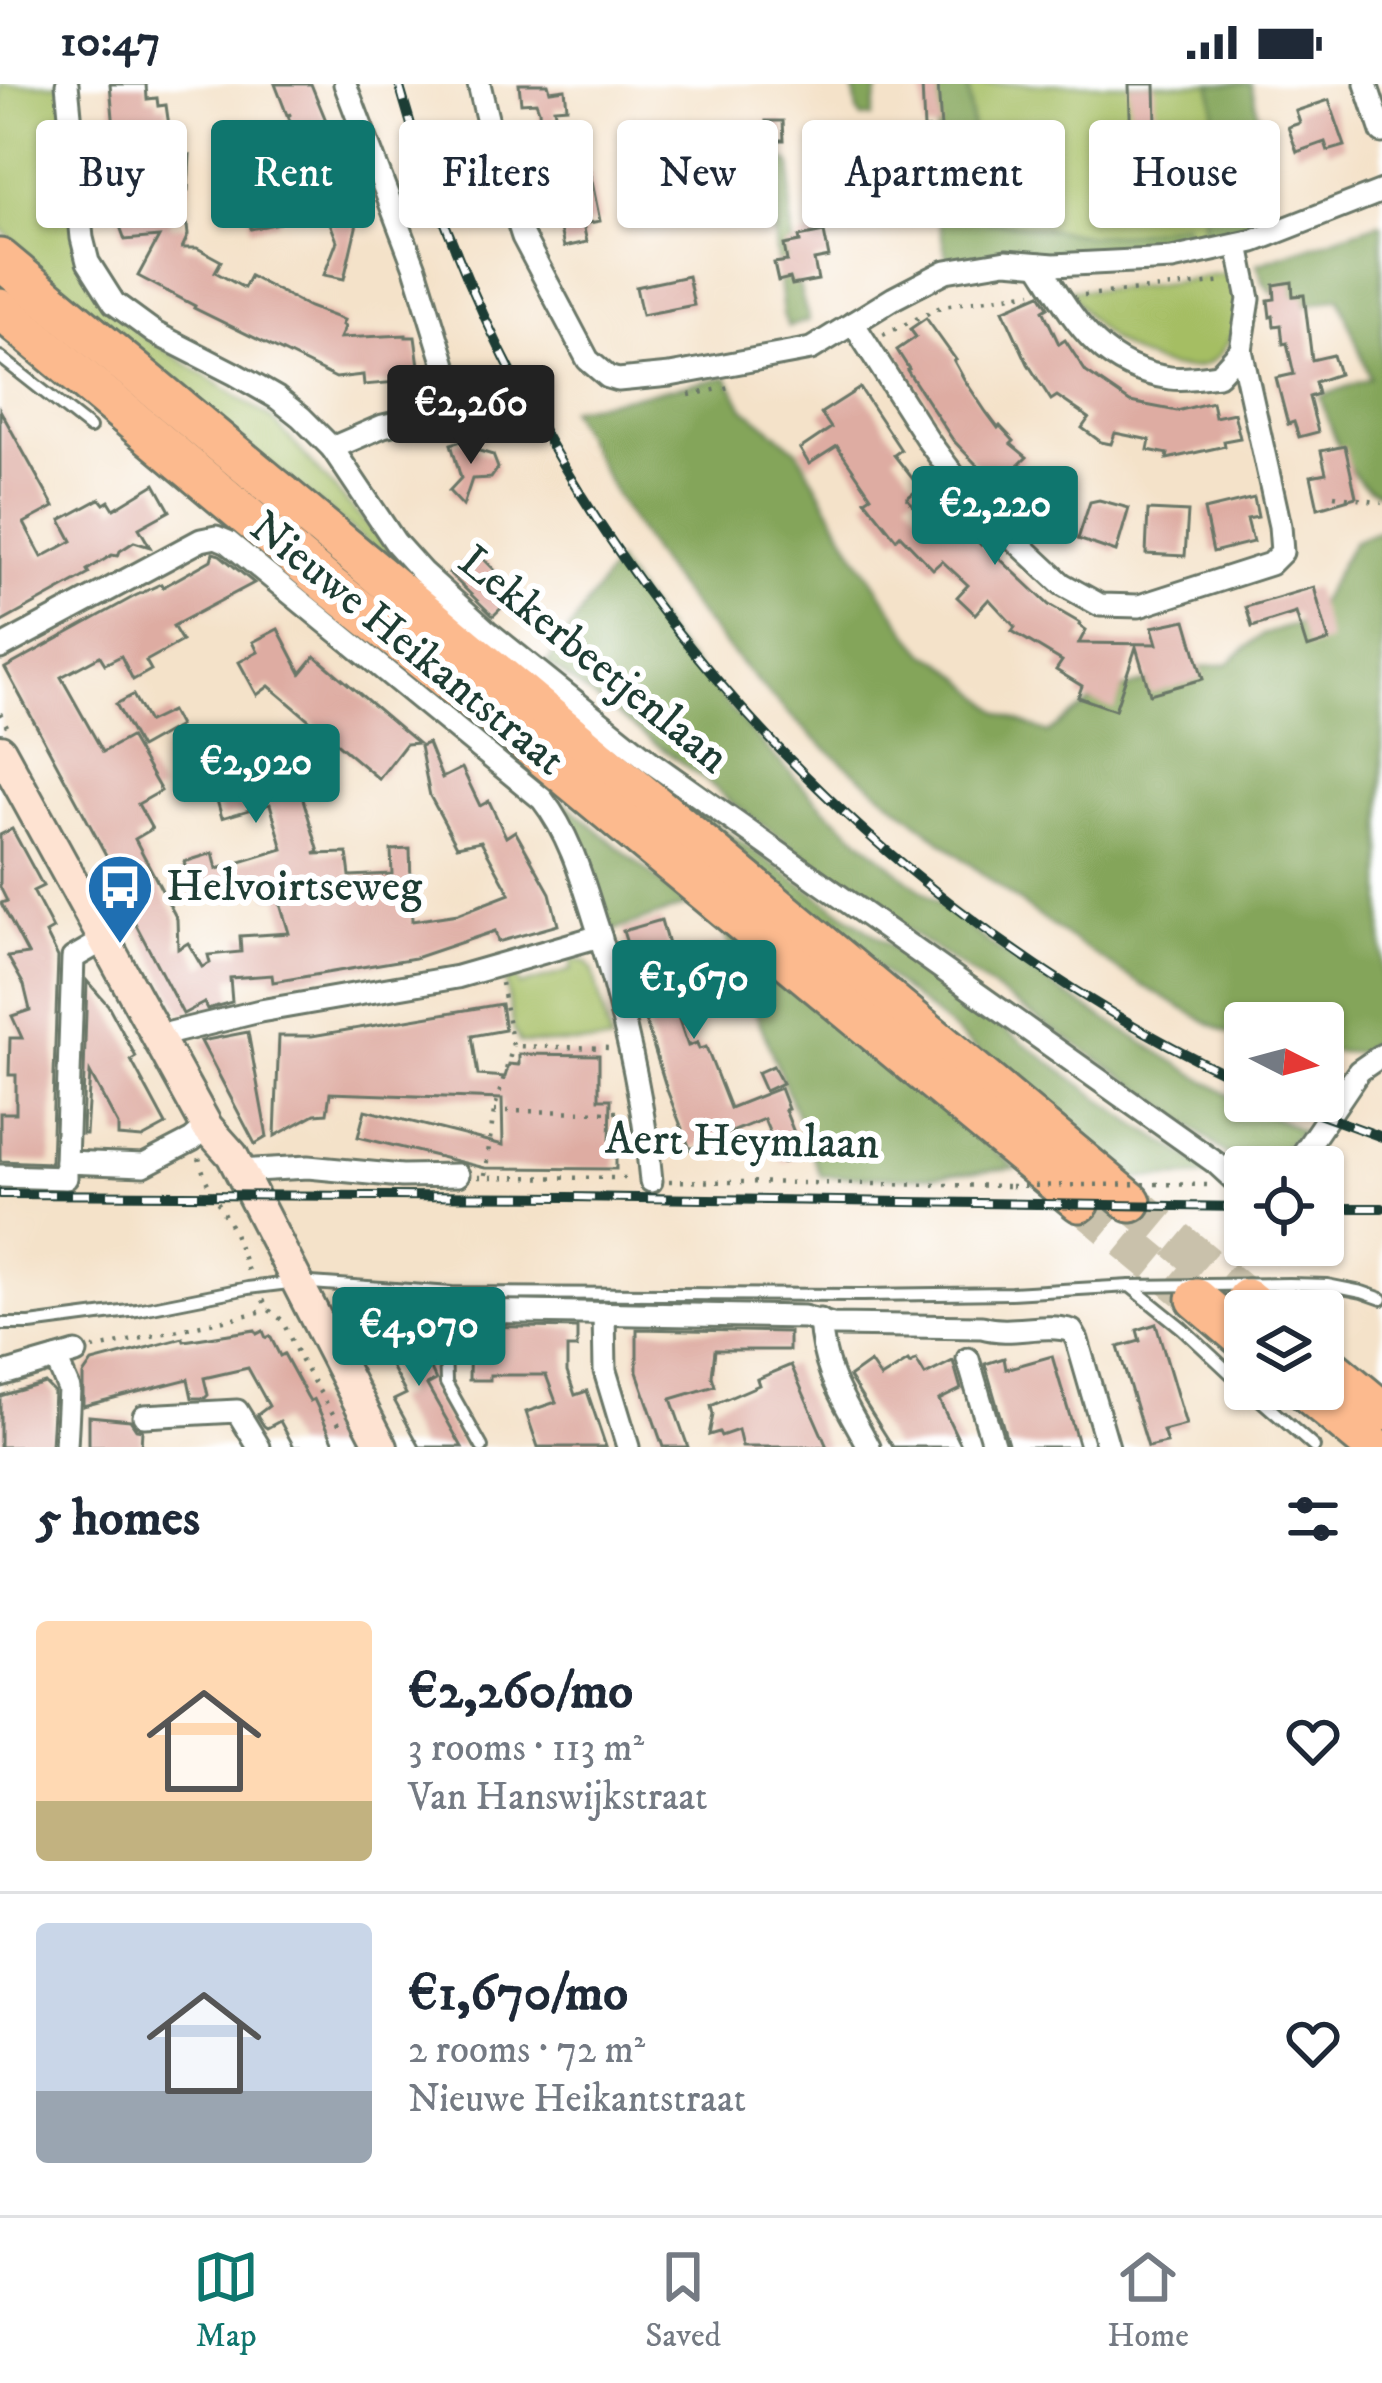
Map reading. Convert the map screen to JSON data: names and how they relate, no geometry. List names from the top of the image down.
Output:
{
  "streets": {
    "street": ["Nieuwe Heikantstraat", "Lekkerbeetjenlaan"],
    "path": ["Aert Heymlaan"]
  },
  "crossings": [
    ["Nieuwe Heikantstraat", "Aert Heymlaan"]
  ],
  "places": {
    "bus stop": ["Helvoirtseweg"]
  },
  "north": "right",
  "page": {
    "status": "10:47",
    "chip": [
      "Buy",
      "Rent",
      "Filters",
      "New",
      "Apartment",
      "House"
    ],
    "price": [
      "€2,260",
      "€2,220",
      "€2,920",
      "€1,670",
      "€4,070"
    ],
    "heading": "5 homes",
    "list": [
      {
        "name": "€2,260/mo",
        "note": "3 rooms · 113 m² · Van Hanswijkstraat"
      },
      {
        "name": "€1,670/mo",
        "note": "2 rooms · 72 m² · Nieuwe Heikantstraat"
      }
    ],
    "tabs": ["Map", "Saved", "Home"]
  }
}
